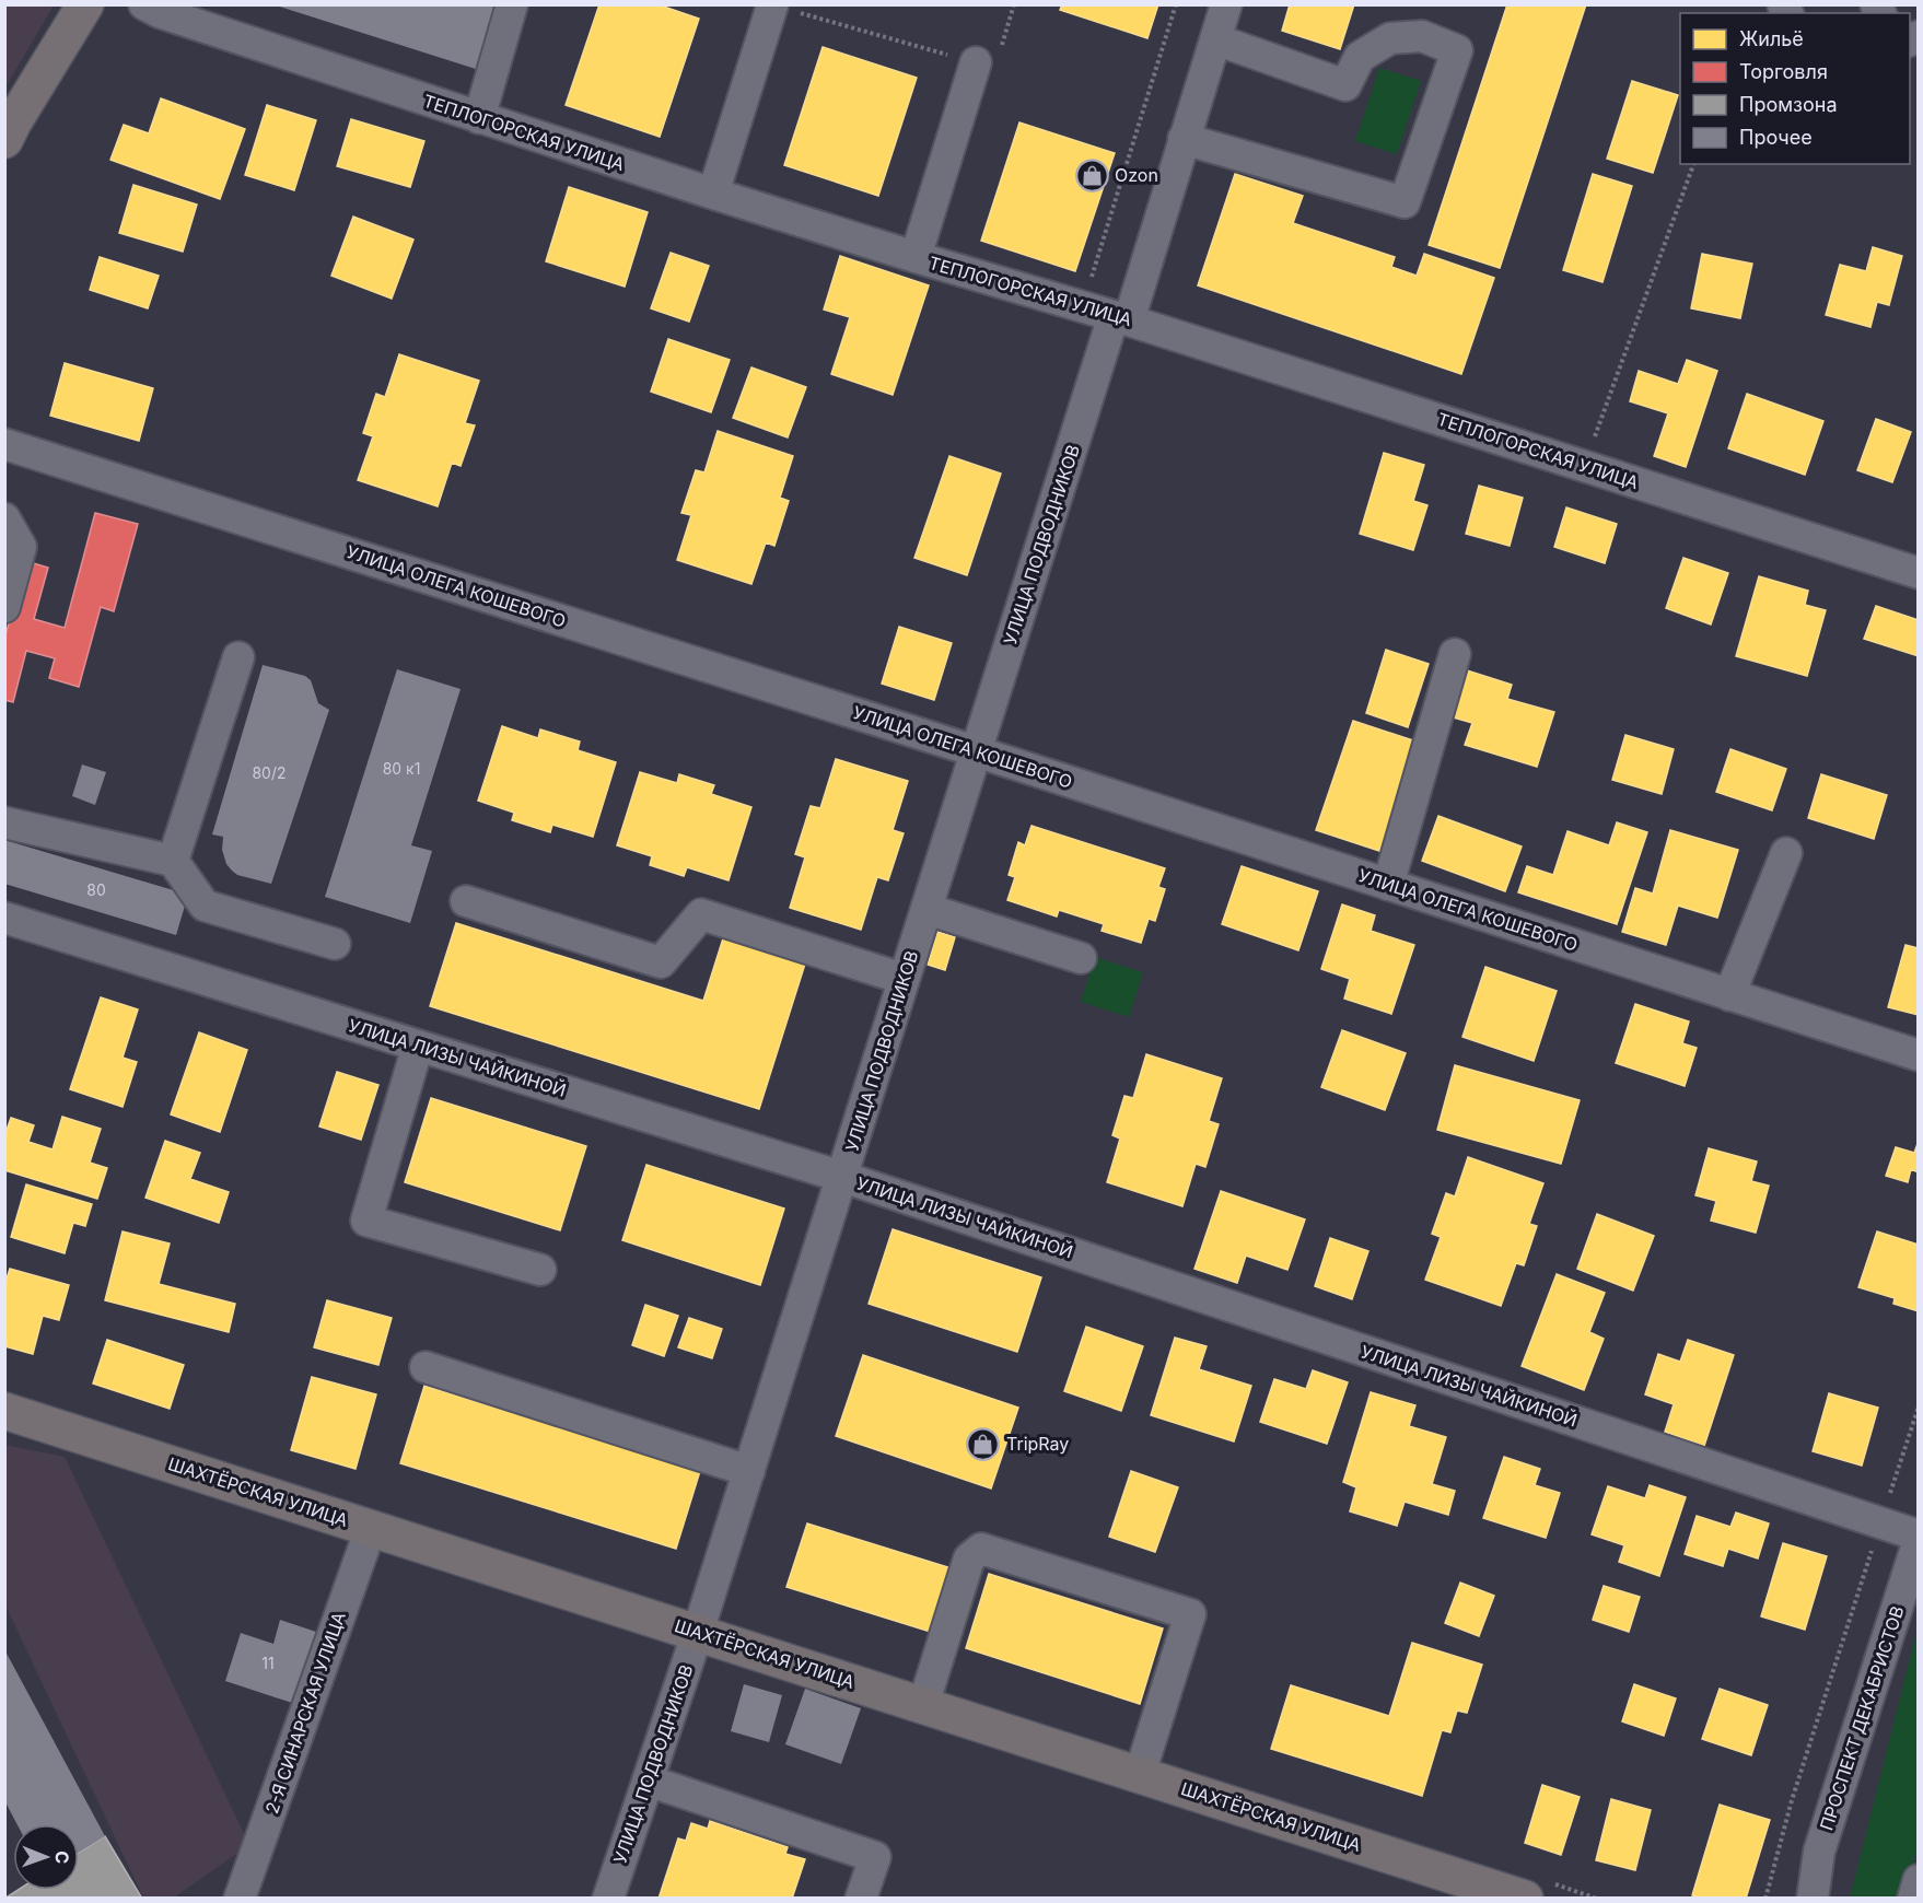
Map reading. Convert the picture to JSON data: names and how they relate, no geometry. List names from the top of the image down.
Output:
{
  "streets": {
    "main road": ["ШАХТЁРСКАЯ УЛИЦА"],
    "street": [
      "ТЕПЛОГОРСКАЯ УЛИЦА",
      "УЛИЦА ПОДВОДНИКОВ",
      "УЛИЦА ОЛЕГА КОШЕВОГО",
      "УЛИЦА ЛИЗЫ ЧАЙКИНОЙ",
      "2-Я СИНАРСКАЯ УЛИЦА",
      "ПРОСПЕКТ ДЕКАБРИСТОВ"
    ]
  },
  "crossings": [
    ["ТЕПЛОГОРСКАЯ УЛИЦА", "УЛИЦА ПОДВОДНИКОВ"],
    ["УЛИЦА ПОДВОДНИКОВ", "УЛИЦА ОЛЕГА КОШЕВОГО"],
    ["УЛИЦА ПОДВОДНИКОВ", "УЛИЦА ЛИЗЫ ЧАЙКИНОЙ"],
    ["УЛИЦА ПОДВОДНИКОВ", "ШАХТЁРСКАЯ УЛИЦА"],
    ["УЛИЦА ЛИЗЫ ЧАЙКИНОЙ", "ПРОСПЕКТ ДЕКАБРИСТОВ"],
    ["ШАХТЁРСКАЯ УЛИЦА", "2-Я СИНАРСКАЯ УЛИЦА"]
  ],
  "places": {
    "shop": ["Ozon", "TripRay"]
  },
  "house_numbers": [
    "80 к1",
    "80/2",
    "80",
    "11"
  ],
  "legend": [
    "Жильё",
    "Торговля",
    "Промзона",
    "Прочее"
  ],
  "north": "right"
}
